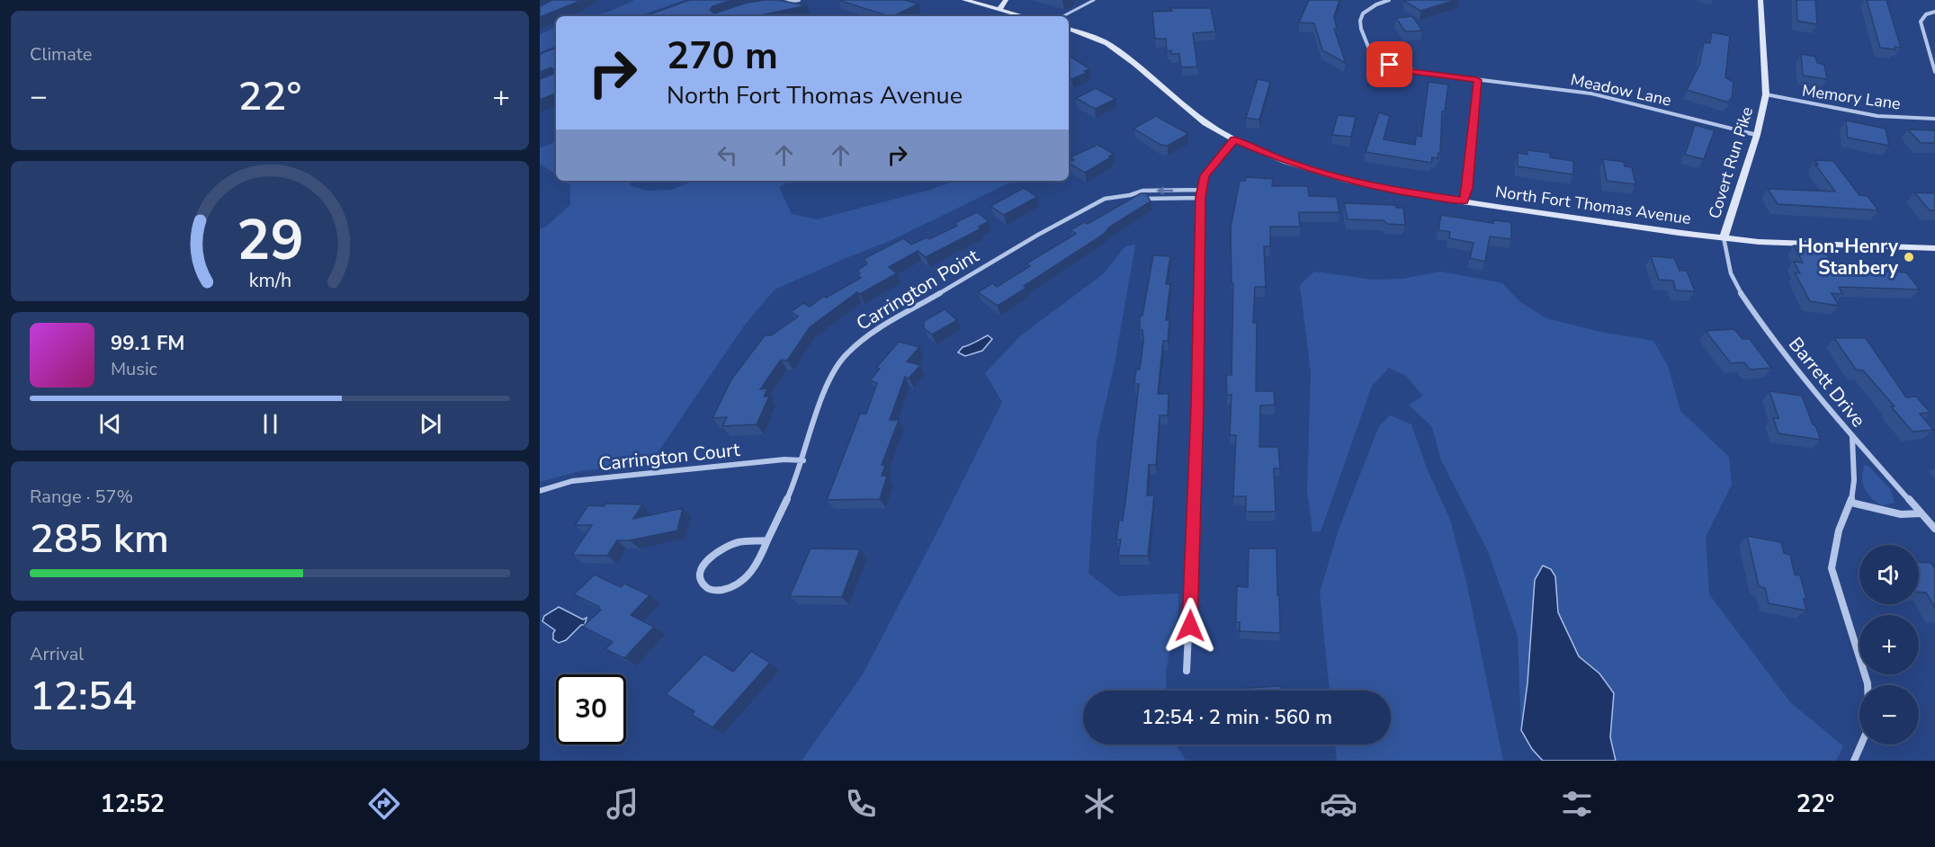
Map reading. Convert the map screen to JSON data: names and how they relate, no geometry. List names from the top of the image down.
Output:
{
  "streets": {
    "street": [
      "Meadow Lane",
      "Memory Lane",
      "Covert Run Pike",
      "North Fort Thomas Avenue",
      "Carrington Point",
      "Barrett Drive",
      "Carrington Court"
    ]
  },
  "crossings": [
    ["Meadow Lane", "Covert Run Pike"],
    ["Memory Lane", "Covert Run Pike"],
    ["Covert Run Pike", "North Fort Thomas Avenue"],
    ["Covert Run Pike", "Barrett Drive"],
    ["North Fort Thomas Avenue", "Barrett Drive"],
    ["Carrington Point", "Carrington Court"]
  ],
  "places": ["Hon. Henry Stanbery"],
  "page": {
    "tile": [
      "Climate",
      ["Range · 57%", "285 km"],
      ["Arrival", "12:54"]
    ],
    "turn": ["270 m", "North Fort Thomas Avenue"],
    "heat": ["−", "22°", "+"],
    "song": ["99.1 FM", "Music"],
    "map_buttons": ["+", "−"],
    "limit": "30",
    "trip": "12:54 · 2 min · 560 m",
    "tabs": ["12:52", "22°"],
    "gauge": ["29", "km/h"]
  }
}
